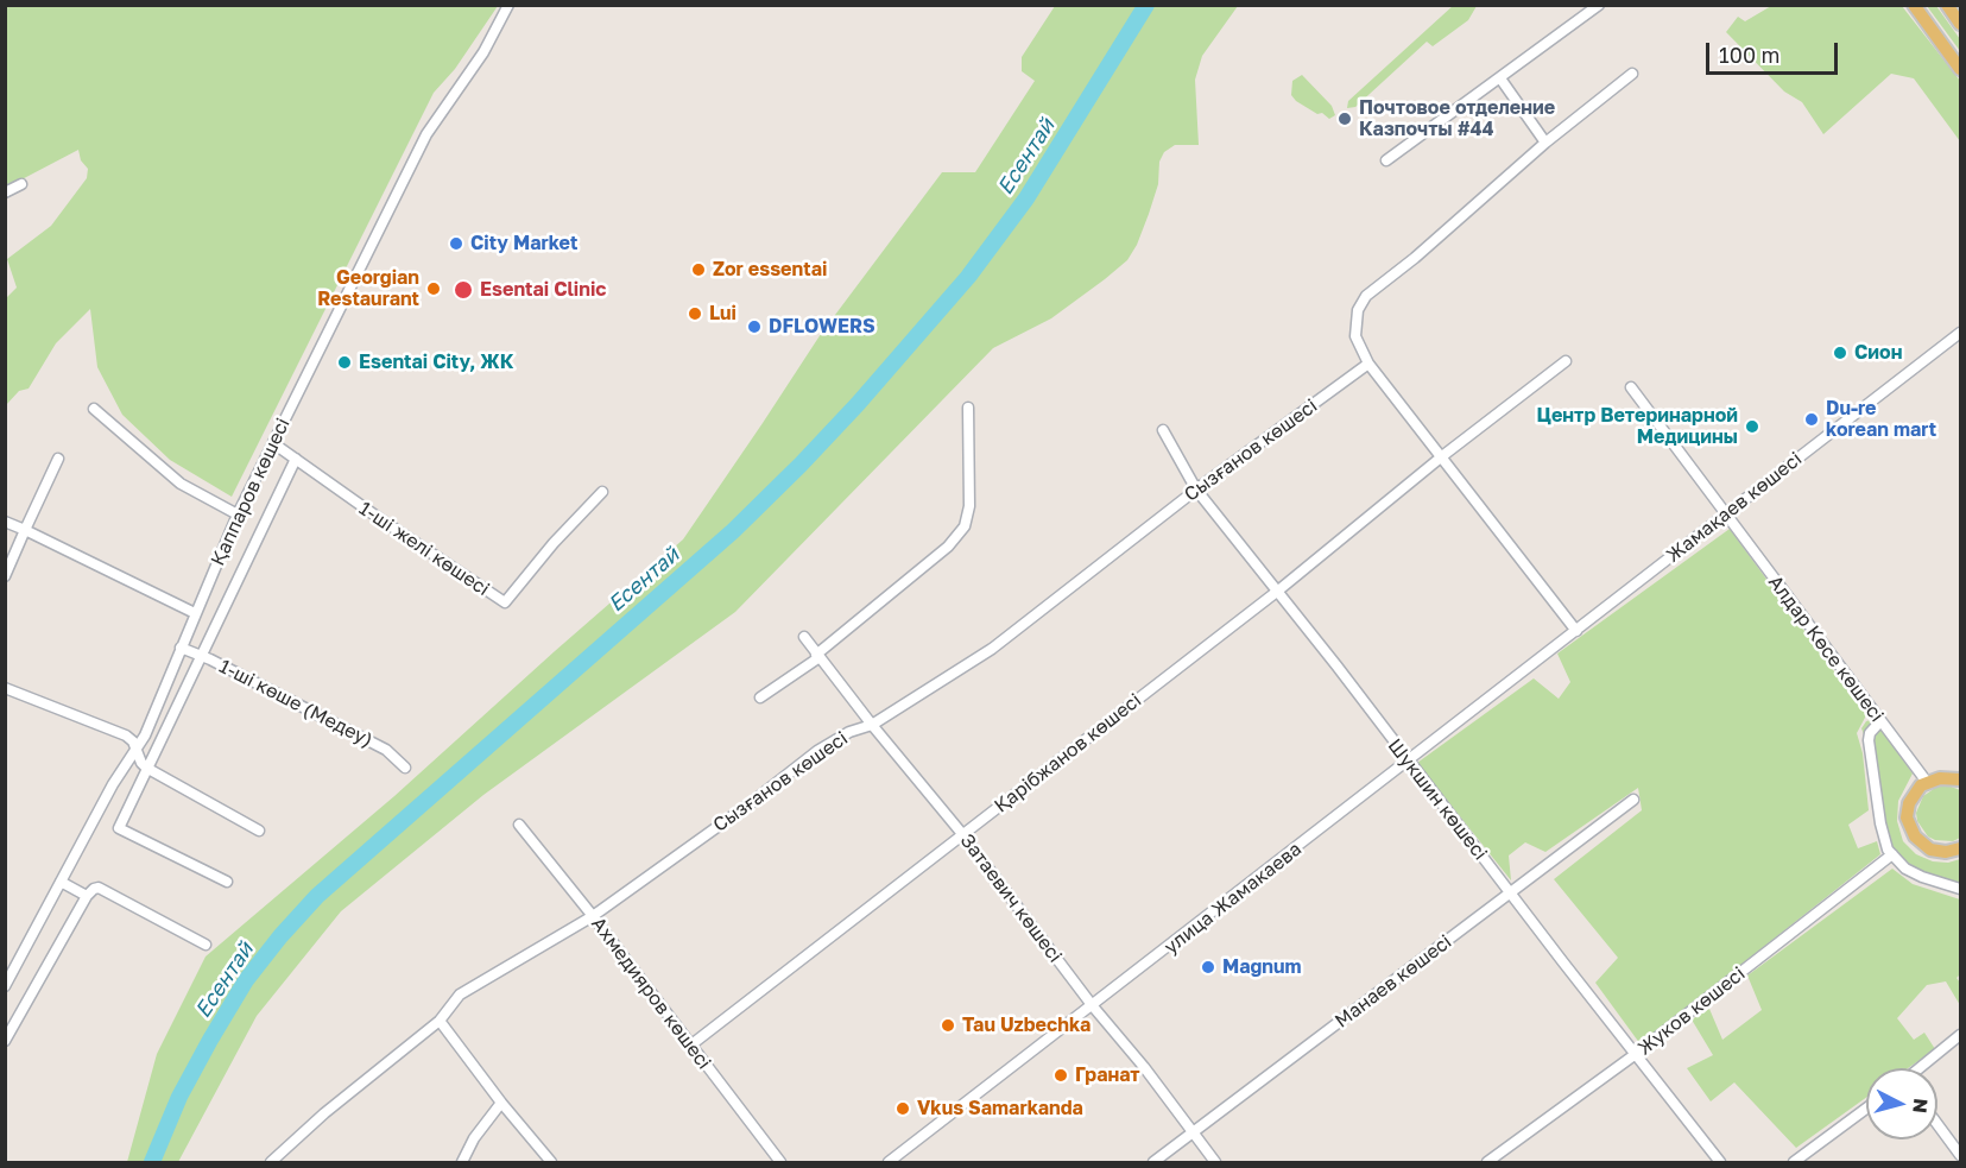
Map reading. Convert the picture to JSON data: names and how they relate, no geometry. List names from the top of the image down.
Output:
{
  "streets": {
    "street": [
      "Сызғанов көшесі",
      "Қаппаров көшесі",
      "Жамақаев көшесі",
      "1-ші желі көшесі",
      "Алдар Көсе көшесі",
      "1-ші көше (Медеу)",
      "Қарібжанов көшесі",
      "Шукшин көшесі",
      "Затаевич көшесі",
      "улица Жамакаева",
      "Манаев көшесі",
      "Ахмедияров көшесі",
      "Жуков көшесі"
    ]
  },
  "crossings": [
    ["Сызғанов көшесі", "Шукшин көшесі"],
    ["Сызғанов көшесі", "Затаевич көшесі"],
    ["Сызғанов көшесі", "Ахмедияров көшесі"],
    ["Қаппаров көшесі", "1-ші желі көшесі"],
    ["Қаппаров көшесі", "1-ші көше (Медеу)"],
    ["Жамақаев көшесі", "Алдар Көсе көшесі"],
    ["Жамақаев көшесі", "улица Жамакаева"],
    ["Қарібжанов көшесі", "Шукшин көшесі"],
    ["Қарібжанов көшесі", "Затаевич көшесі"],
    ["Қарібжанов көшесі", "Ахмедияров көшесі"],
    ["Шукшин көшесі", "улица Жамакаева"],
    ["Шукшин көшесі", "Манаев көшесі"],
    ["Шукшин көшесі", "Жуков көшесі"],
    ["Затаевич көшесі", "улица Жамакаева"],
    ["Затаевич көшесі", "Манаев көшесі"]
  ],
  "water": ["Есентай"],
  "places": [
    "Почтовое отделение Казпочты #44",
    "City Market",
    "Zor essentai",
    "Georgian Restaurant",
    "Esentai Clinic",
    "Lui",
    "DFLOWERS",
    "Сион",
    "Esentai City, ЖК",
    "Du-re korean mart",
    "Центр Ветеринарной Медицины",
    "Magnum",
    "Tau Uzbechka",
    "Гранат",
    "Vkus Samarkanda"
  ],
  "scale_bar": "100 m",
  "north": "right"
}
